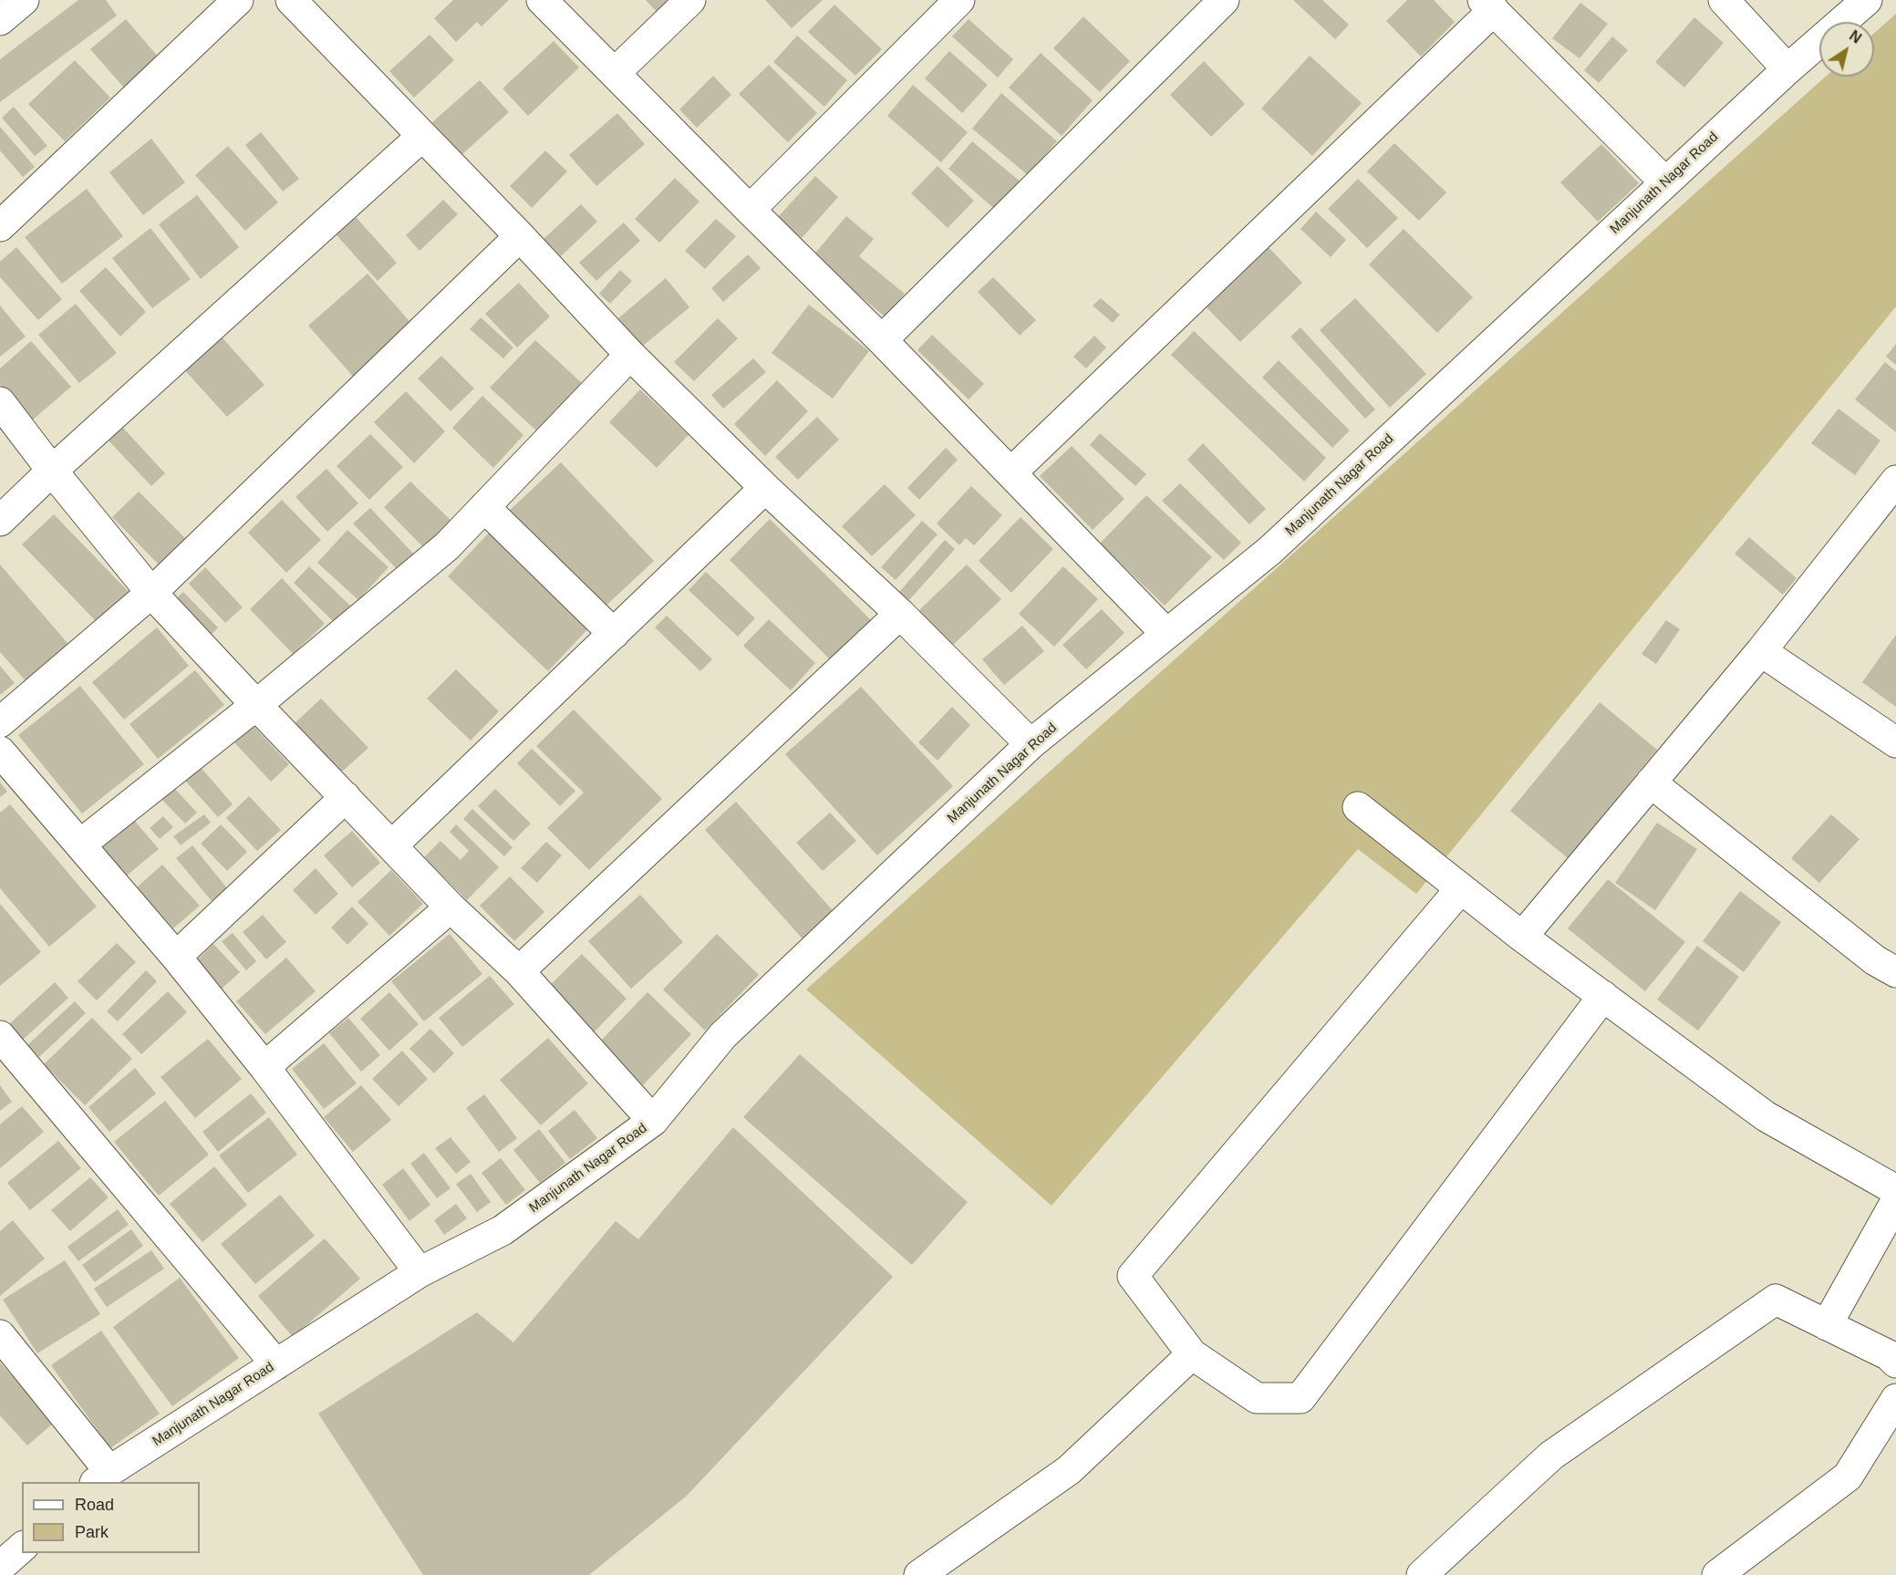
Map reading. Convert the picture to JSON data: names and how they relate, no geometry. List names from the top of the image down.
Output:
{
  "streets": {
    "street": ["Manjunath Nagar Road"]
  },
  "legend": ["Road", "Park"],
  "north": "top right"
}
